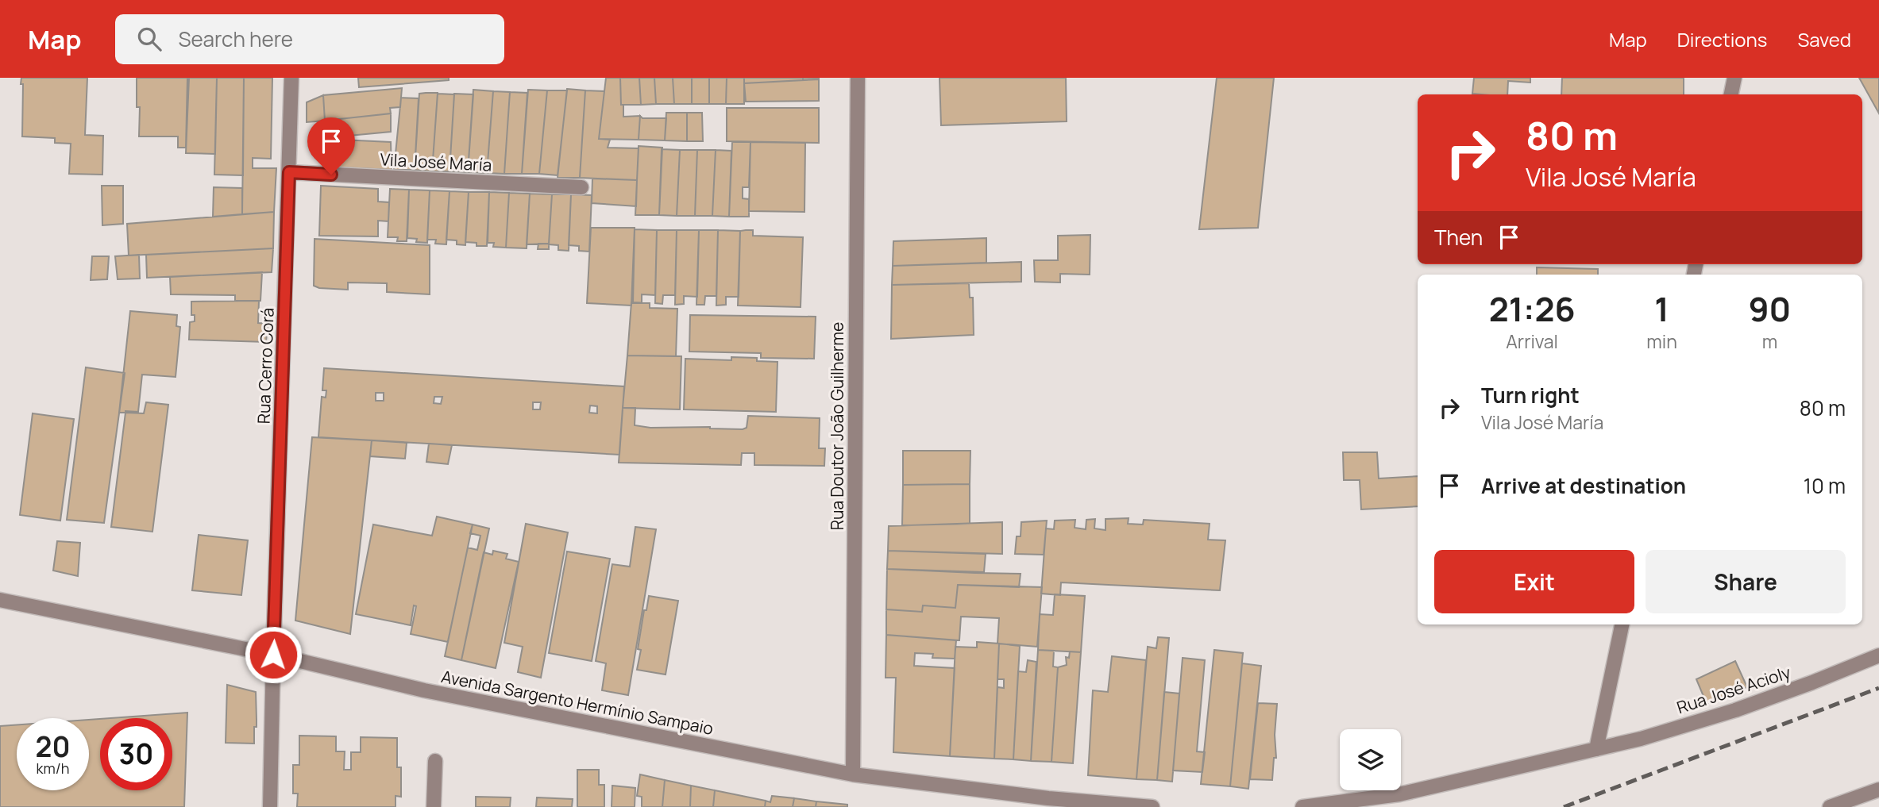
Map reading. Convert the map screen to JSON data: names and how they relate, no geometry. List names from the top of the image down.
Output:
{
  "streets": {
    "street": [
      "Vila José María",
      "Rua Cerro Corá",
      "Rua Doutor João Guilherme",
      "Rua José Acioly",
      "Avenida Sargento Hermínio Sampaio"
    ]
  },
  "crossings": [
    ["Vila José María", "Rua Cerro Corá"],
    ["Rua Cerro Corá", "Avenida Sargento Hermínio Sampaio"],
    ["Rua Doutor João Guilherme", "Avenida Sargento Hermínio Sampaio"]
  ],
  "page": {
    "header": "Map",
    "search": "Search here",
    "nav": ["Map", "Directions", "Saved"],
    "turn": ["80 m", "Vila José María"],
    "then": "Then",
    "eta": [
      "21:26",
      "Arrival",
      "1",
      "min",
      "90",
      "m"
    ],
    "list": [
      {
        "name": "Turn right",
        "note": "Vila José María",
        "value": "80 m"
      },
      {
        "name": "Arrive at destination",
        "value": "10 m"
      }
    ],
    "buttons": ["Exit", "Share"],
    "speed": "20 km/h",
    "limit": "30"
  }
}
